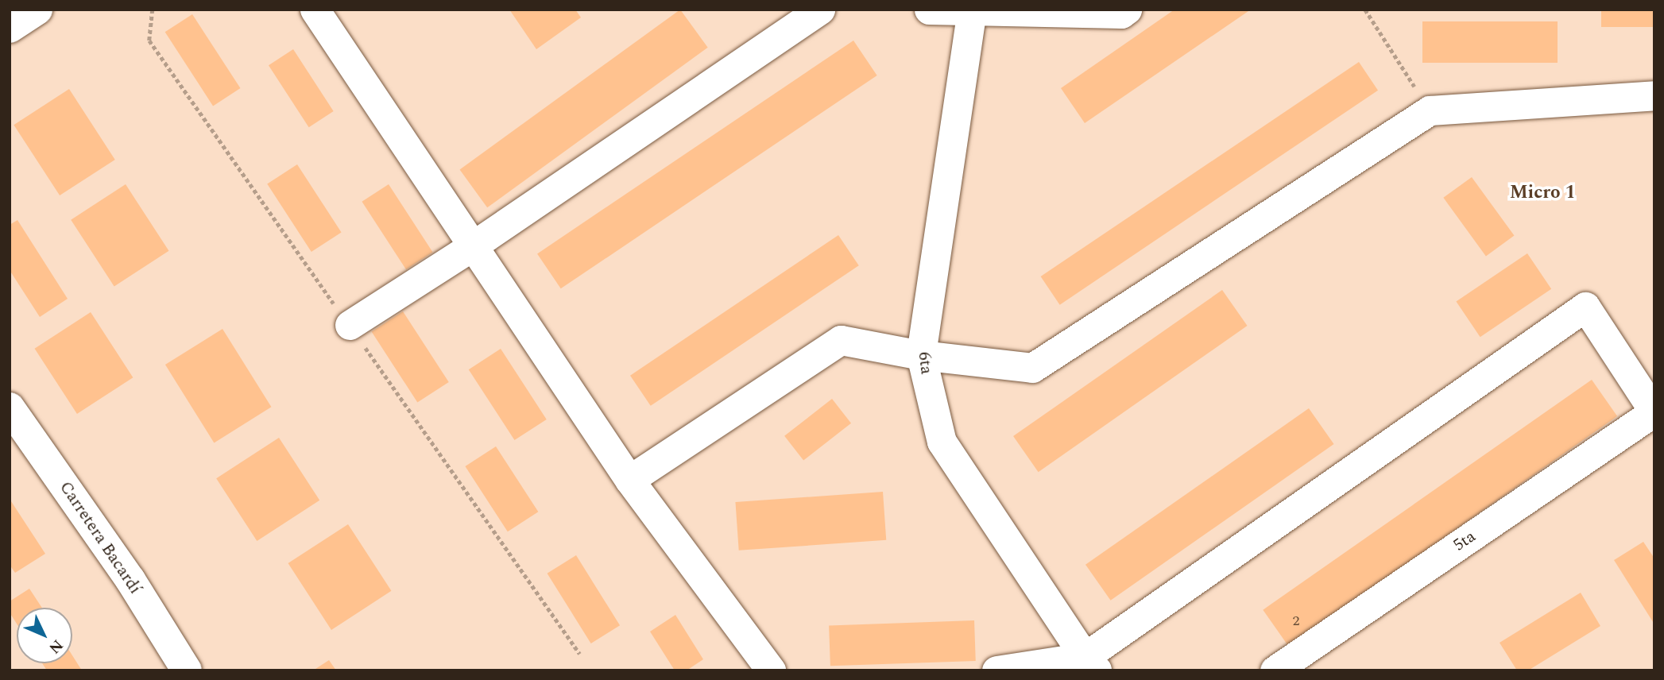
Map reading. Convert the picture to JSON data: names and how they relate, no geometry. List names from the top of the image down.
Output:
{
  "streets": {
    "main road": ["Carretera Bacardí"],
    "street": ["6ta", "5ta"]
  },
  "districts": ["Micro 1"],
  "house_numbers": ["2"],
  "north": "bottom right"
}
